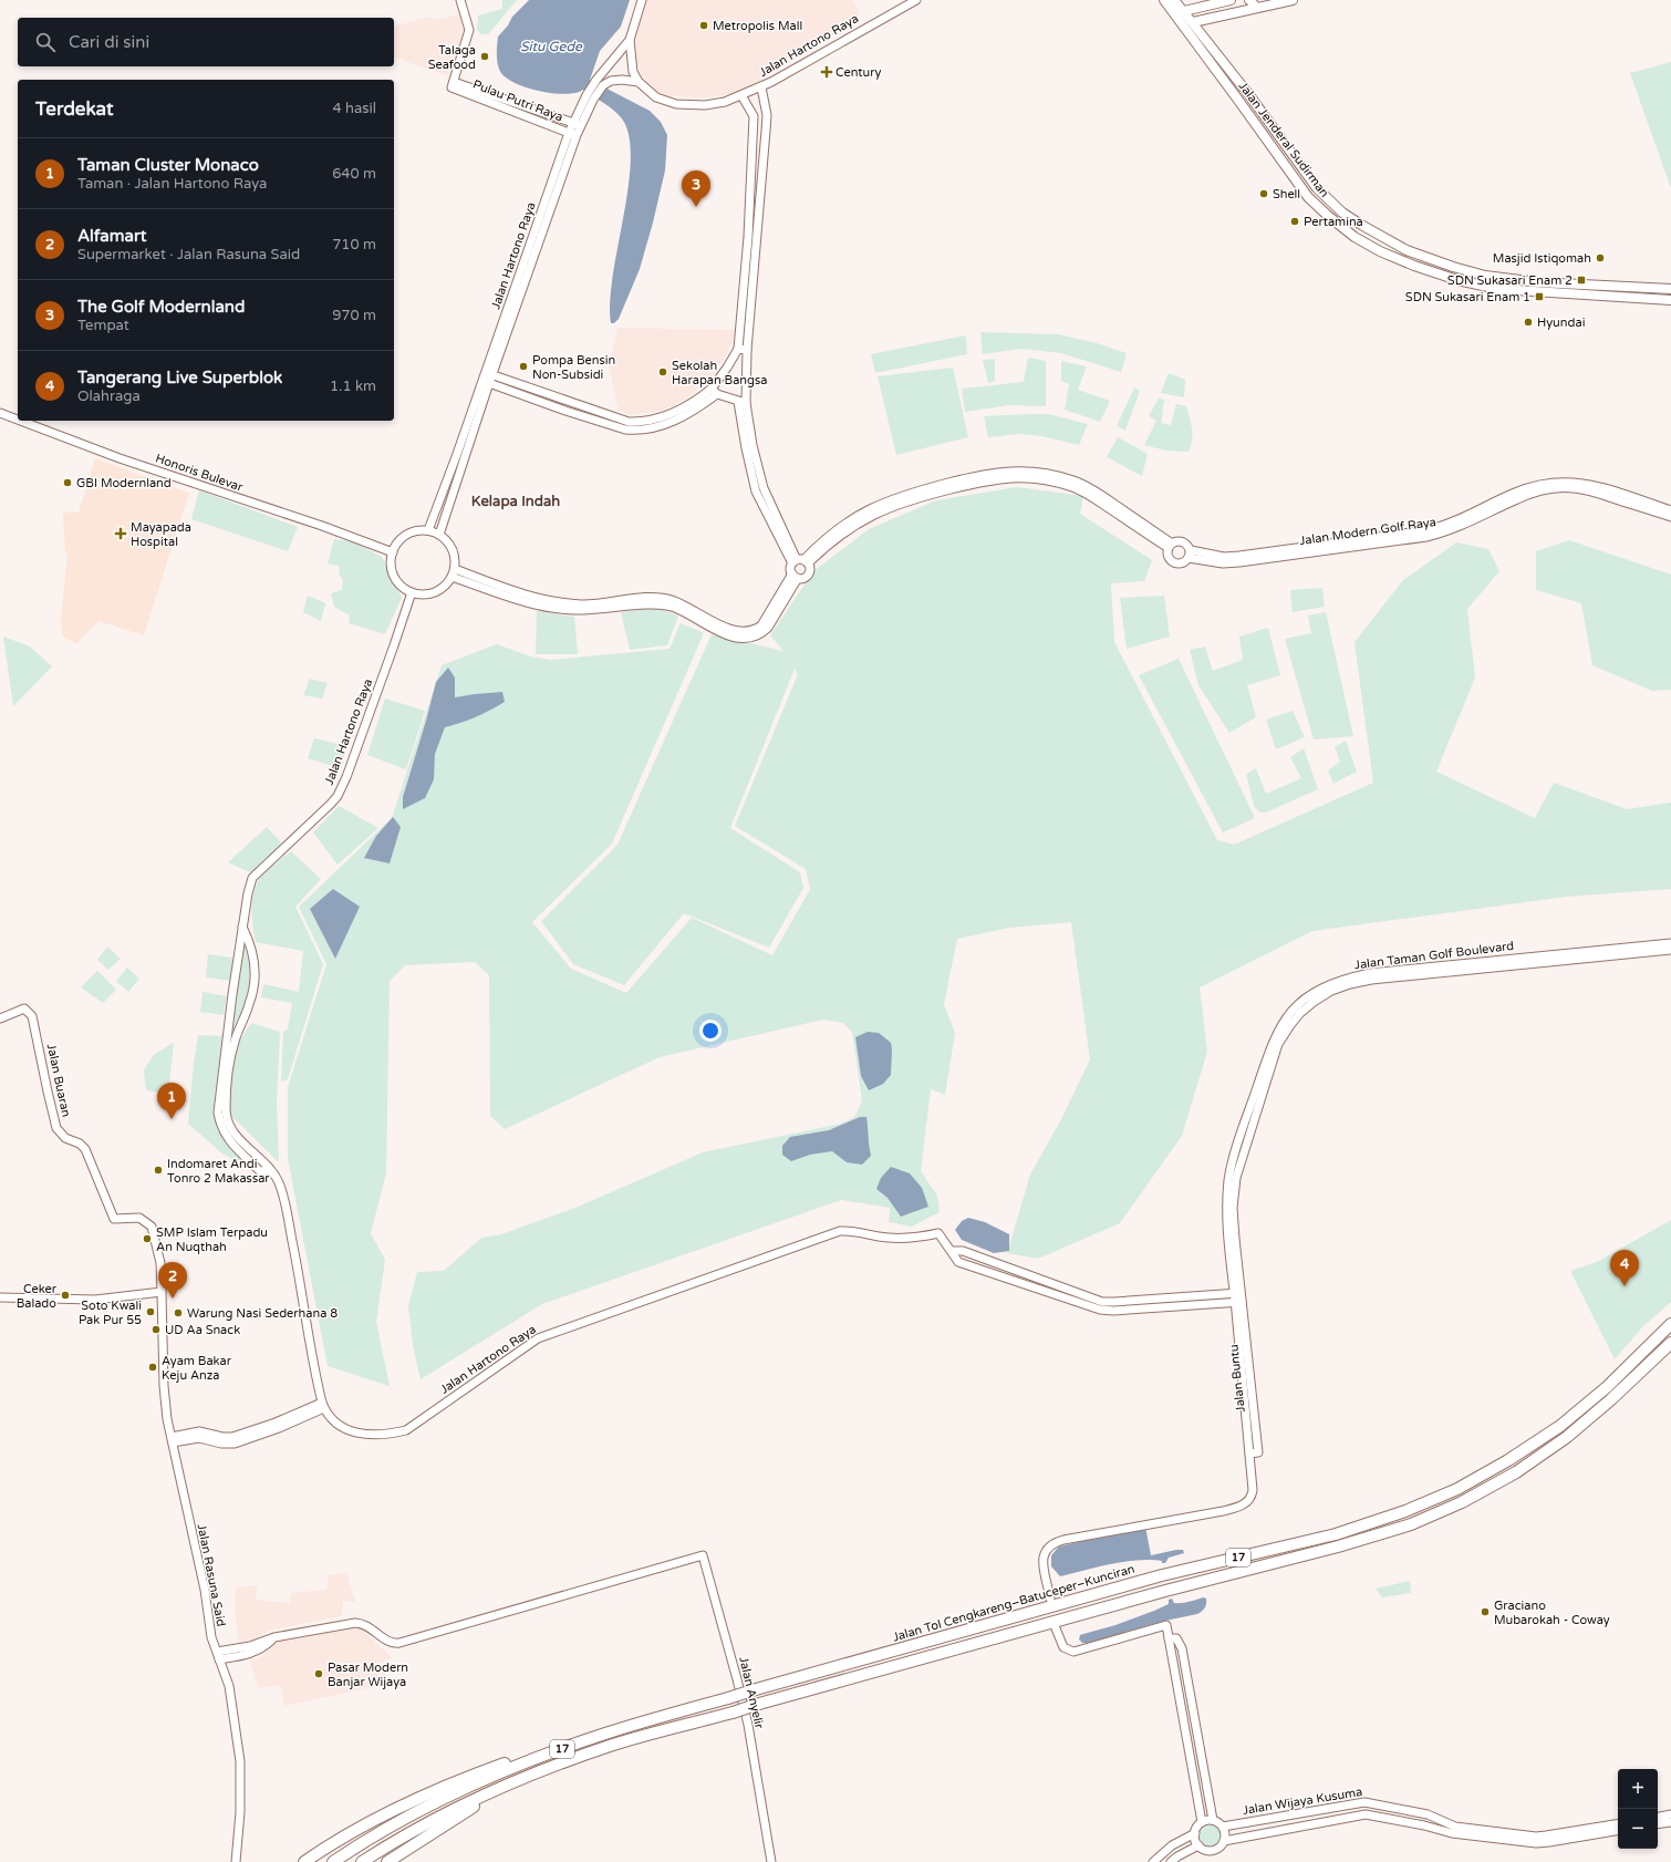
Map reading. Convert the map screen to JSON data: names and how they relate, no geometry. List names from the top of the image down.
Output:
{
  "streets": {
    "highway": ["17", "Jalan Tol Cengkareng–Batuceper–Kunciran"],
    "main road": ["Jalan Jenderal Sudirman"],
    "street": [
      "Jalan Hartono Raya",
      "Pulau Putri Raya",
      "Honoris Bulevar",
      "Jalan Modern Golf Raya",
      "Jalan Taman Golf Boulevard",
      "Jalan Buaran",
      "Jalan Buntu",
      "Jalan Rasuna Said",
      "Jalan Anyelir",
      "Jalan Wijaya Kusuma"
    ]
  },
  "crossings": [
    ["Jalan Hartono Raya", "Pulau Putri Raya"],
    ["Jalan Hartono Raya", "Honoris Bulevar"],
    ["Jalan Taman Golf Boulevard", "Jalan Buntu"],
    ["Jalan Buaran", "Jalan Rasuna Said"],
    ["Jalan Rasuna Said", "Jalan Anyelir"]
  ],
  "districts": ["Kelapa Indah"],
  "water": ["Situ Gede"],
  "places": {
    "other": [
      "Metropolis Mall",
      "Talaga Seafood",
      "Shell",
      "Pertamina",
      "Masjid Istiqomah",
      "Hyundai",
      "Pompa Bensin Non-Subsidi",
      "Sekolah Harapan Bangsa",
      "GBI Modernland",
      "Indomaret Andi Tonro 2 Makassar",
      "SMP Islam Terpadu An Nuqthah",
      "Ceker Balado",
      "Soto Kwali Pak Pur 55",
      "Warung Nasi Sederhana 8",
      "UD Aa Snack",
      "Ayam Bakar Keju Anza",
      "Graciano Mubarokah - Coway",
      "Pasar Modern Banjar Wijaya"
    ],
    "health": ["Century", "Mayapada Hospital"],
    "transit": ["SDN Sukasari Enam 2", "SDN Sukasari Enam 1"]
  },
  "page": {
    "search": "Cari di sini",
    "heading": ["Terdekat", "4 hasil"],
    "list": [
      {
        "mark": "1",
        "name": "Taman Cluster Monaco",
        "note": "Taman · Jalan Hartono Raya",
        "value": "640 m"
      },
      {
        "mark": "2",
        "name": "Alfamart",
        "note": "Supermarket · Jalan Rasuna Said",
        "value": "710 m"
      },
      {
        "mark": "3",
        "name": "The Golf Modernland",
        "note": "Tempat",
        "value": "970 m"
      },
      {
        "mark": "4",
        "name": "Tangerang Live Superblok",
        "note": "Olahraga",
        "value": "1.1 km"
      }
    ],
    "pins": [
      "3",
      "1",
      "4",
      "2"
    ],
    "map_buttons": ["+", "−"]
  }
}
